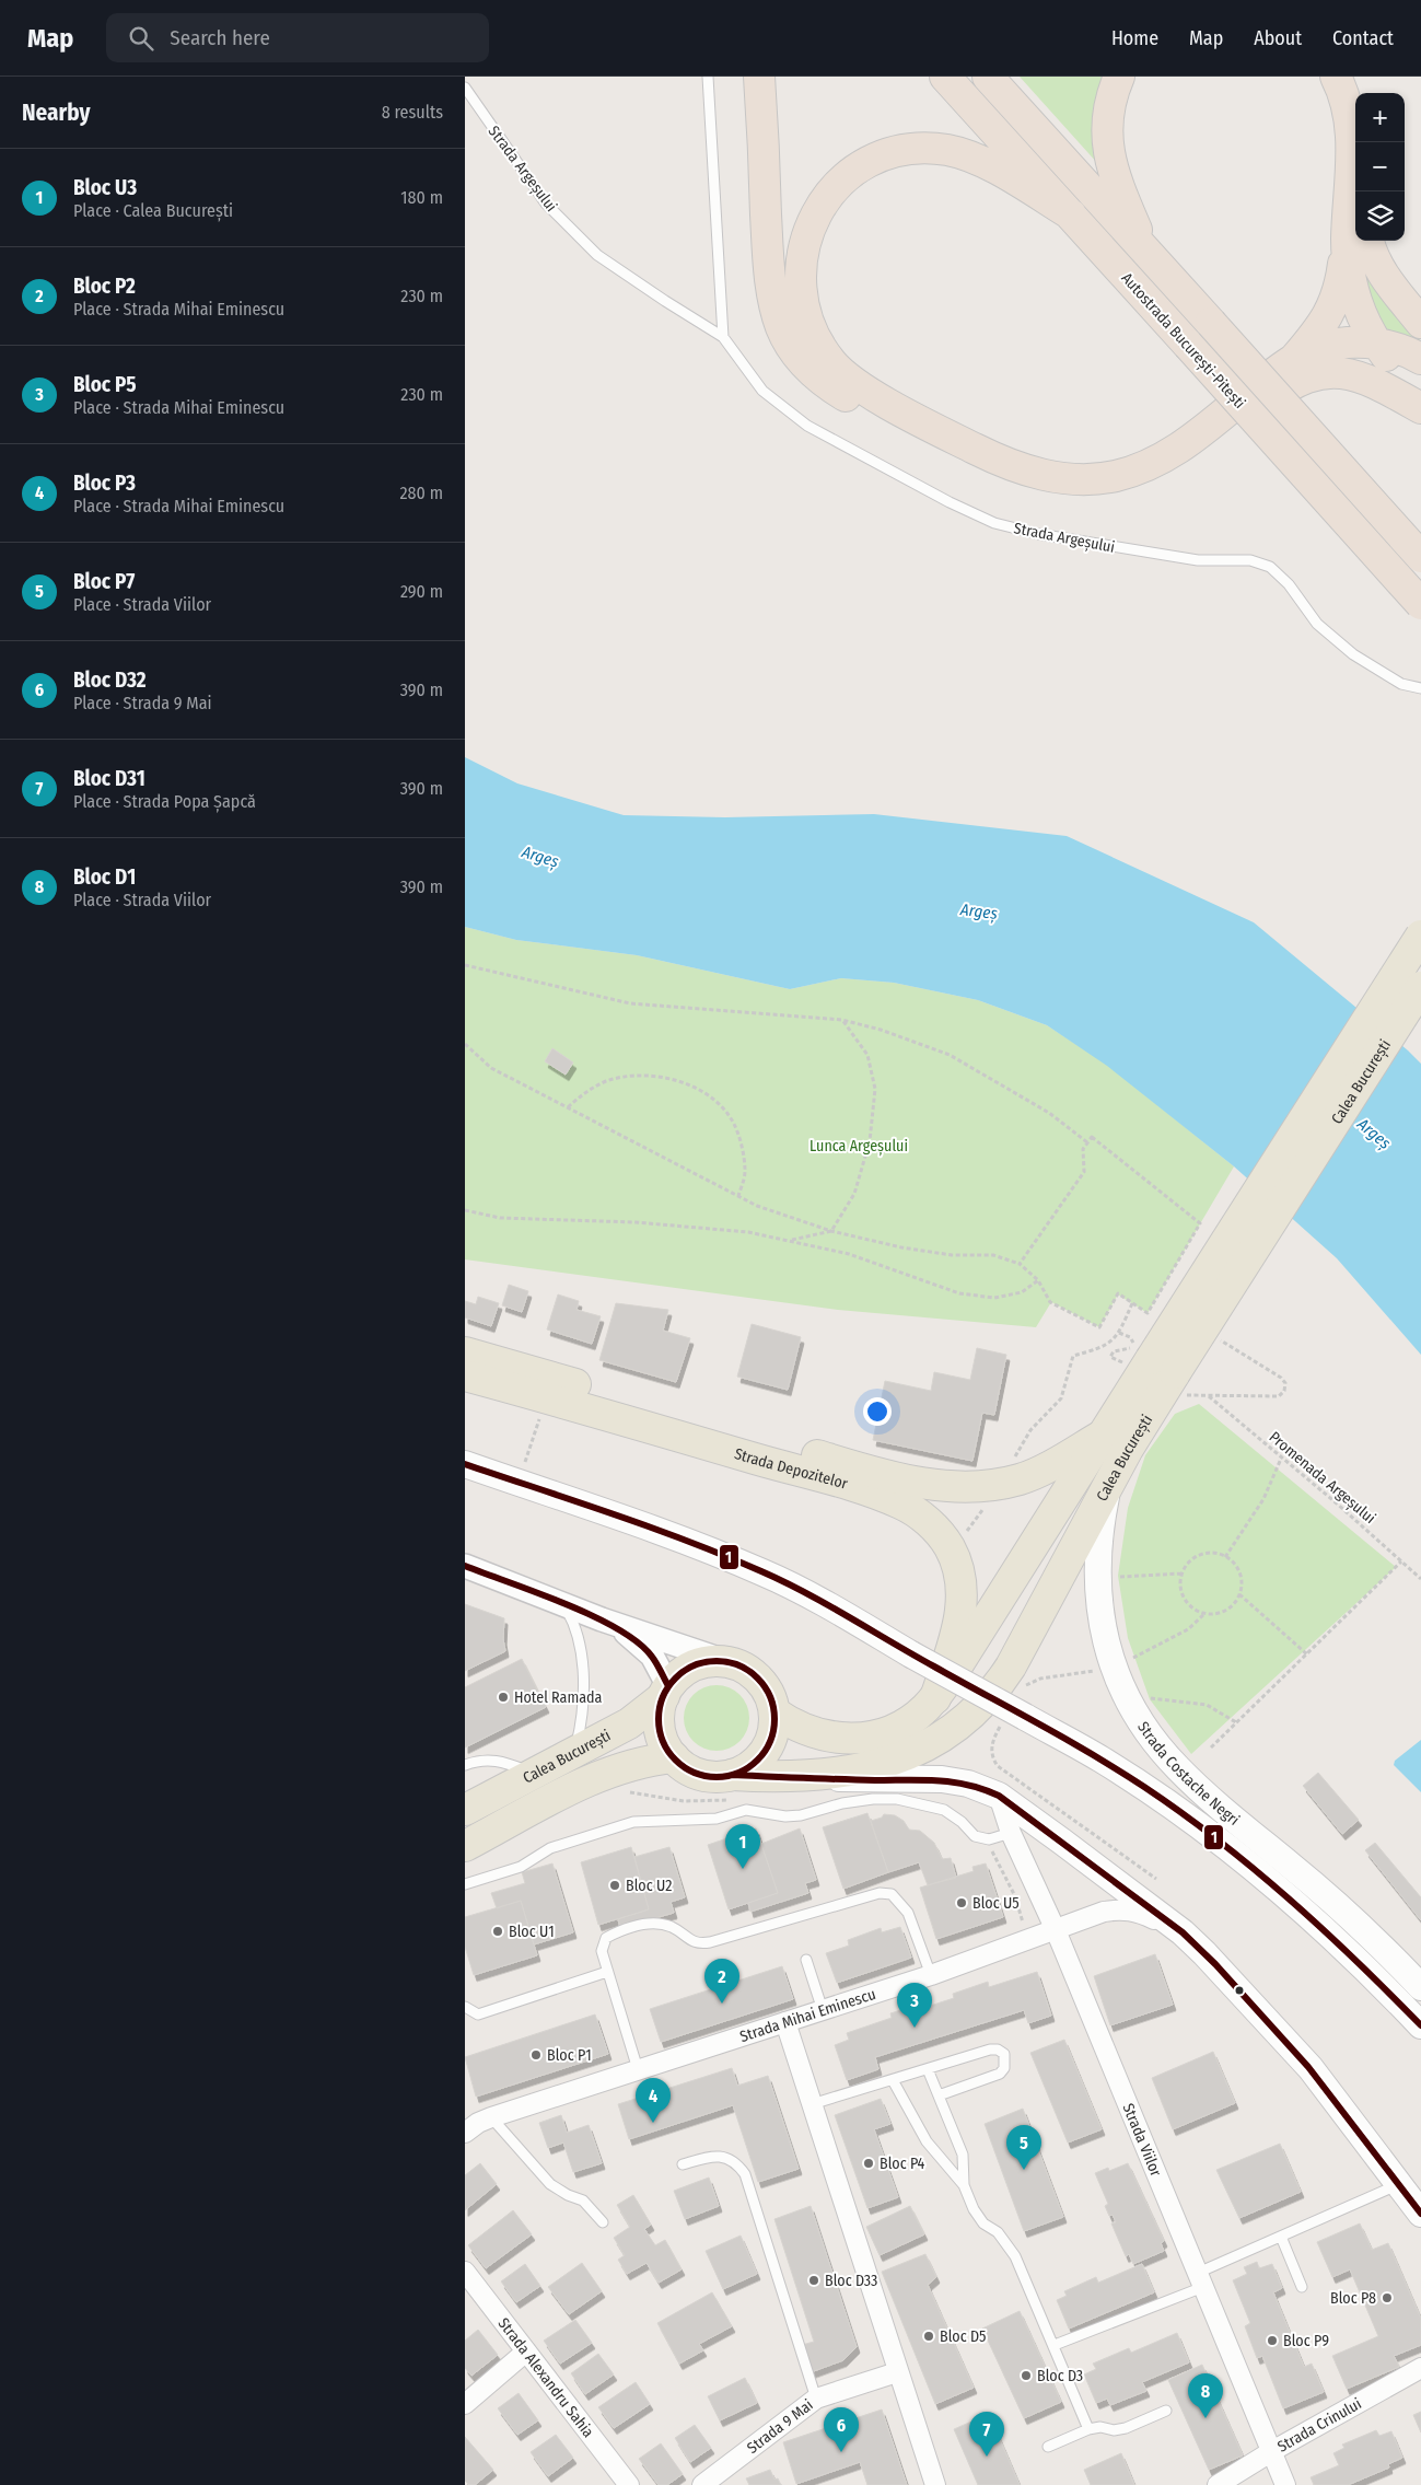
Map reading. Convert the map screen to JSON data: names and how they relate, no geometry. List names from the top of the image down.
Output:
{
  "streets": {
    "highway": ["Autostrada București-Pitești"],
    "main road": ["Calea București", "Strada Depozitelor", "Strada Costache Negri"],
    "street": [
      "Strada Mihai Eminescu",
      "Strada Viilor",
      "Strada Alexandru Sahia",
      "Strada Crinului",
      "Strada 9 Mai"
    ],
    "lane": ["Strada Argeșului"],
    "path": ["Promenada Argeșului"]
  },
  "crossings": [
    ["Calea București", "Strada Depozitelor"],
    ["Calea București", "Strada Costache Negri"],
    ["Strada Mihai Eminescu", "Strada Viilor"],
    ["Strada Viilor", "Strada Crinului"]
  ],
  "water": ["Argeș"],
  "parks": ["Lunca Argeșului"],
  "places": [
    "Hotel Ramada",
    "Bloc U2",
    "Bloc U5",
    "Bloc U1",
    "Bloc P1",
    "Bloc P4",
    "Bloc D33",
    "Bloc P8",
    "Bloc D5",
    "Bloc P9",
    "Bloc D3"
  ],
  "lines": ["transit line 1"],
  "page": {
    "header": "Map",
    "search": "Search here",
    "nav": [
      "Home",
      "Map",
      "About",
      "Contact"
    ],
    "heading": ["Nearby", "8 results"],
    "map_buttons": ["+", "−"],
    "list": [
      {
        "mark": "1",
        "name": "Bloc U3",
        "note": "Place · Calea București",
        "value": "180 m"
      },
      {
        "mark": "2",
        "name": "Bloc P2",
        "note": "Place · Strada Mihai Eminescu",
        "value": "230 m"
      },
      {
        "mark": "3",
        "name": "Bloc P5",
        "note": "Place · Strada Mihai Eminescu",
        "value": "230 m"
      },
      {
        "mark": "4",
        "name": "Bloc P3",
        "note": "Place · Strada Mihai Eminescu",
        "value": "280 m"
      },
      {
        "mark": "5",
        "name": "Bloc P7",
        "note": "Place · Strada Viilor",
        "value": "290 m"
      },
      {
        "mark": "6",
        "name": "Bloc D32",
        "note": "Place · Strada 9 Mai",
        "value": "390 m"
      },
      {
        "mark": "7",
        "name": "Bloc D31",
        "note": "Place · Strada Popa Șapcă",
        "value": "390 m"
      },
      {
        "mark": "8",
        "name": "Bloc D1",
        "note": "Place · Strada Viilor",
        "value": "390 m"
      }
    ],
    "pins": [
      "1",
      "2",
      "3",
      "4",
      "5",
      "8",
      "6",
      "7"
    ]
  }
}
